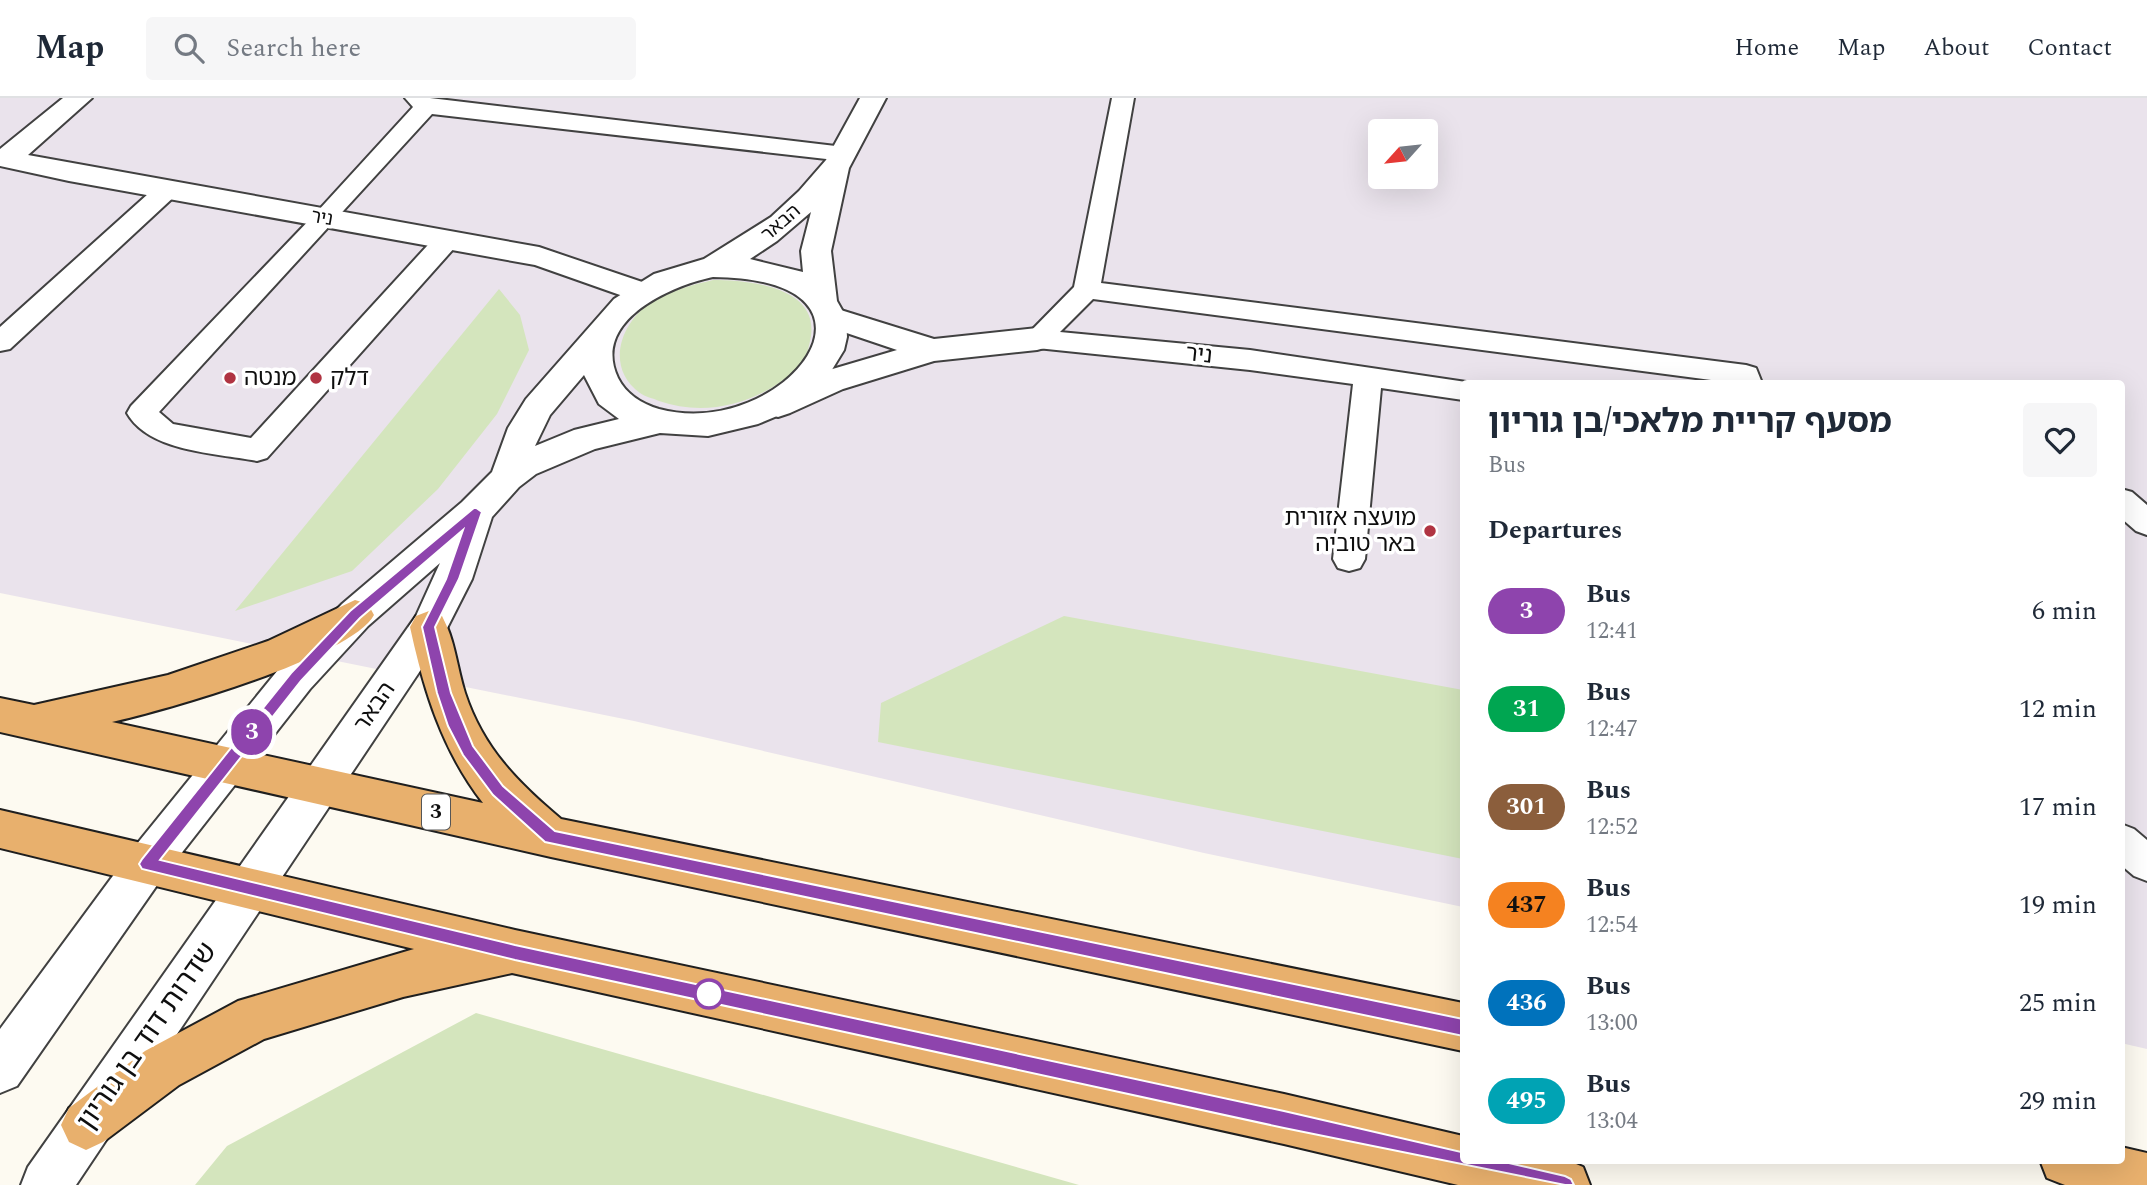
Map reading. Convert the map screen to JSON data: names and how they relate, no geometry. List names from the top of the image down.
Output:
{
  "streets": {
    "highway": ["3"],
    "street": ["ניר", "הבאר", "שדרות דוד בן גוריון"]
  },
  "crossings": [
    ["ניר", "הבאר"],
    ["הבאר", "3"],
    ["הבאר", "שדרות דוד בן גוריון"]
  ],
  "places": ["מנטה", "דלק", "מועצה אזורית באר טוביה"],
  "lines": ["bus line 3"],
  "north": "bottom left",
  "page": {
    "header": "Map",
    "search": "Search here",
    "nav": [
      "Home",
      "Map",
      "About",
      "Contact"
    ],
    "on_map": "3",
    "heading": [
      ["מסעף קריית מלאכי/בן גוריון", "Bus"],
      "Departures"
    ],
    "list": [
      {
        "mark": "3",
        "name": "Bus",
        "note": "12:41",
        "value": "6 min"
      },
      {
        "mark": "31",
        "name": "Bus",
        "note": "12:47",
        "value": "12 min"
      },
      {
        "mark": "301",
        "name": "Bus",
        "note": "12:52",
        "value": "17 min"
      },
      {
        "mark": "437",
        "name": "Bus",
        "note": "12:54",
        "value": "19 min"
      },
      {
        "mark": "436",
        "name": "Bus",
        "note": "13:00",
        "value": "25 min"
      },
      {
        "mark": "495",
        "name": "Bus",
        "note": "13:04",
        "value": "29 min"
      }
    ]
  }
}
